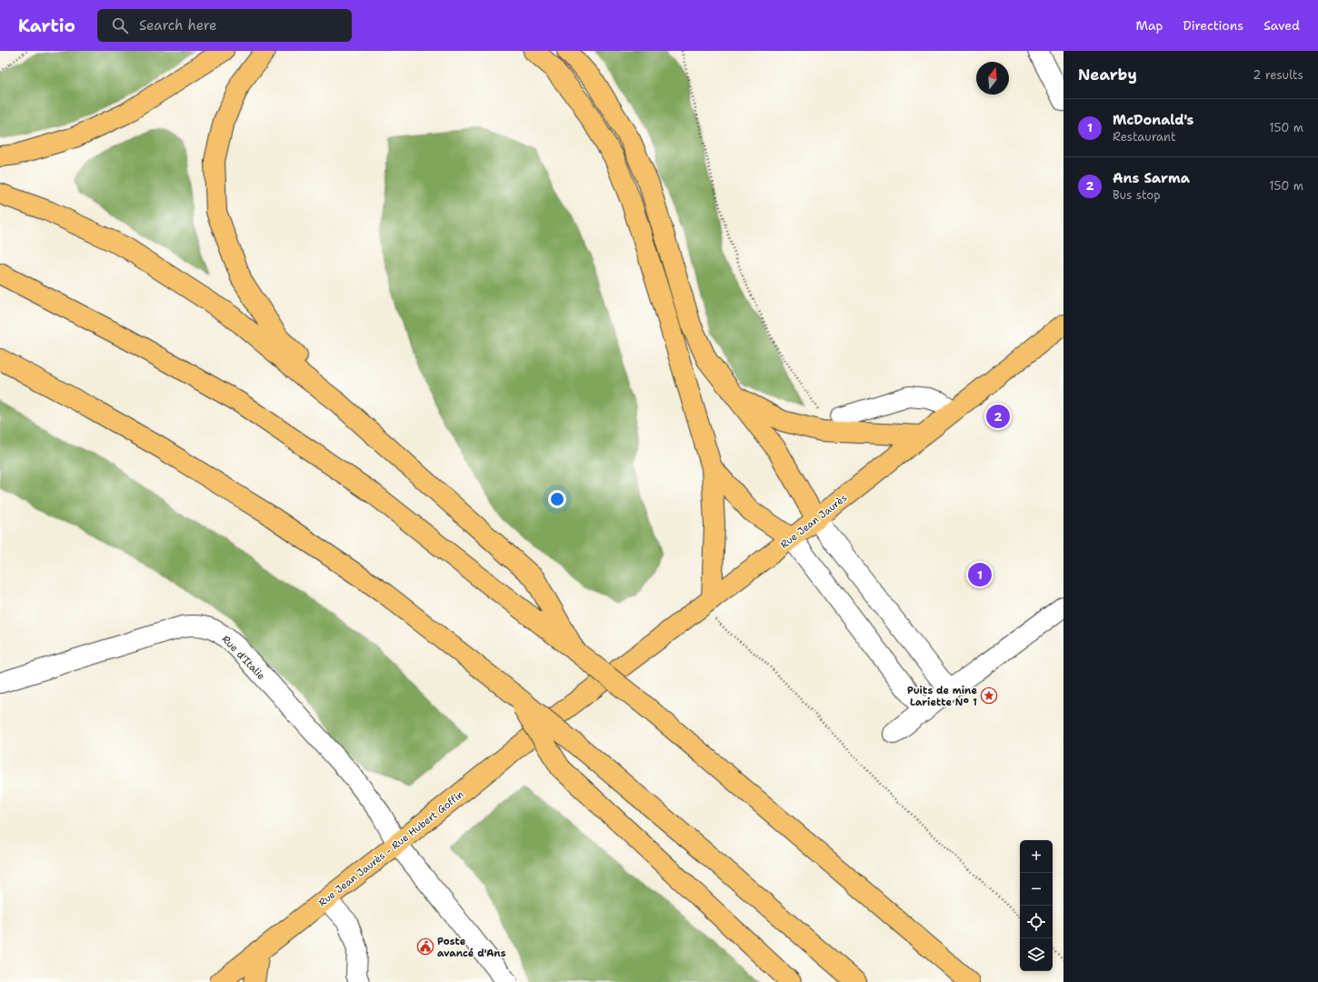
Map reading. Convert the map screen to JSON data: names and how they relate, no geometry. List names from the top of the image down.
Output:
{
  "streets": {
    "main road": ["Rue Jean Jaurès", "Rue Jean Jaurès - Rue Hubert Goffin"],
    "street": ["Rue d'Italie"]
  },
  "crossings": [
    ["Rue Jean Jaurès", "Rue Jean Jaurès - Rue Hubert Goffin"],
    ["Rue d'Italie", "Rue Jean Jaurès - Rue Hubert Goffin"]
  ],
  "places": {
    "place": ["Puits de mine Lariette N° 1"],
    "public building": ["Poste avancé d'Ans"]
  },
  "north": "top",
  "page": {
    "header": "Kartio",
    "search": "Search here",
    "nav": ["Map", "Directions", "Saved"],
    "heading": ["Nearby", "2 results"],
    "list": [
      {
        "mark": "1",
        "name": "McDonald's",
        "note": "Restaurant",
        "value": "150 m"
      },
      {
        "mark": "2",
        "name": "Ans Sarma",
        "note": "Bus stop",
        "value": "150 m"
      }
    ],
    "pins": ["2", "1"],
    "map_buttons": ["+", "−"]
  }
}
